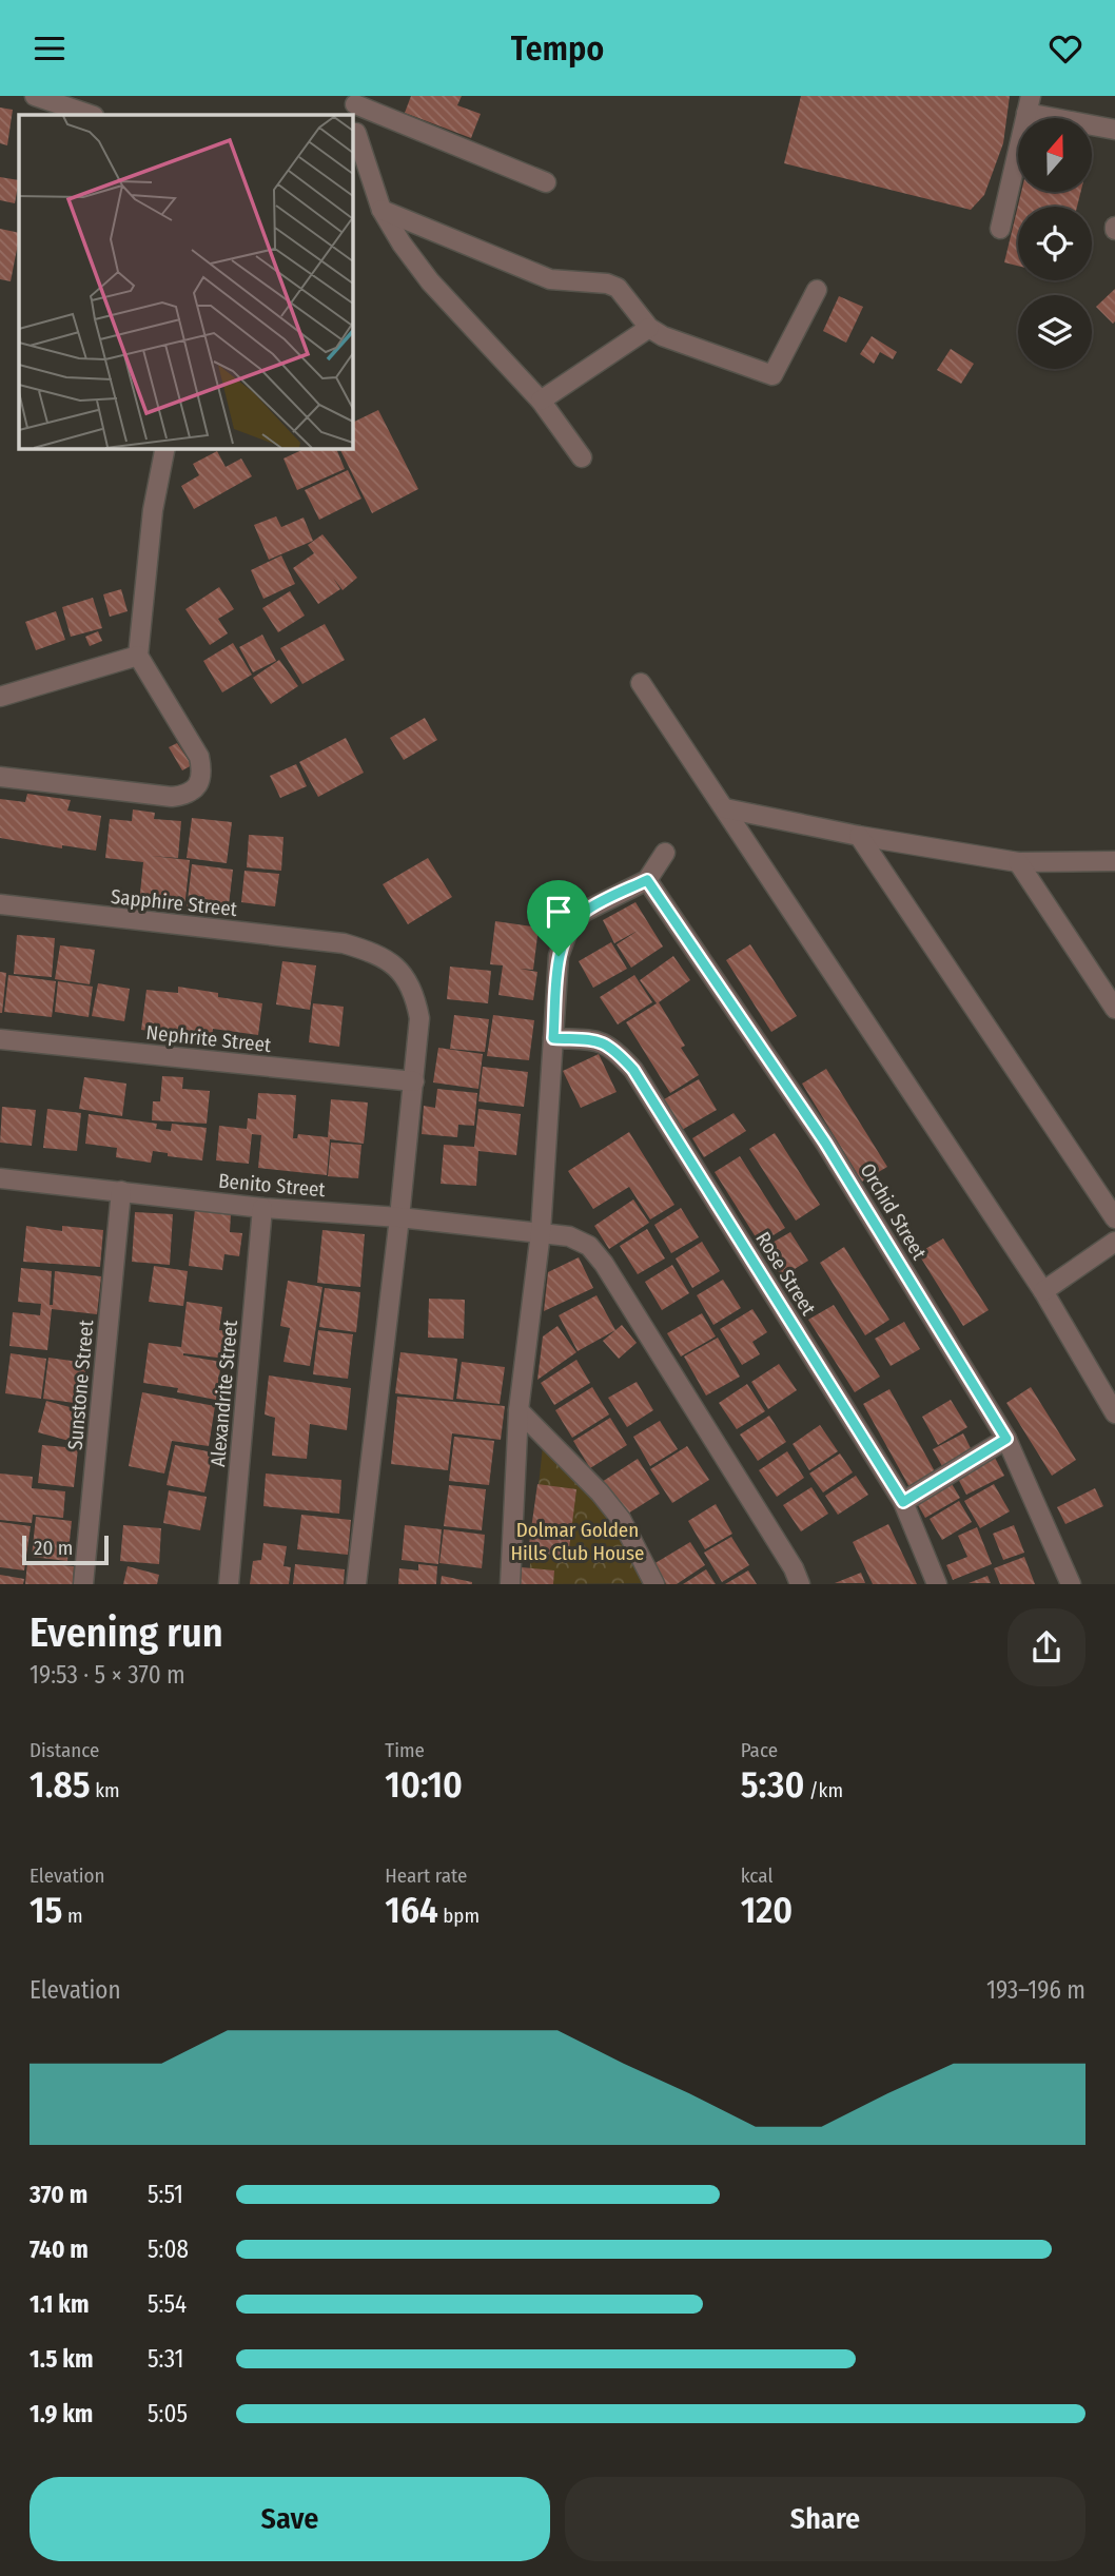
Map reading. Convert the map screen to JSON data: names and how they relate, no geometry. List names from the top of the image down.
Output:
{
  "streets": {
    "street": [
      "Sapphire Street",
      "Nephrite Street",
      "Benito Street",
      "Orchid Street",
      "Rose Street",
      "Sunstone Street",
      "Alexandrite Street"
    ]
  },
  "crossings": [
    ["Sapphire Street", "Nephrite Street"],
    ["Sapphire Street", "Benito Street"],
    ["Benito Street", "Sunstone Street"],
    ["Benito Street", "Alexandrite Street"]
  ],
  "parks": ["Dolmar Golden Hills Club House"],
  "scale_bar": "20 m",
  "north": "top",
  "page": {
    "header": "Tempo",
    "scale": "20 m",
    "heading": ["Evening run", "19:53 · 5 × 370 m"],
    "stats": [
      ["Distance", "1.85 km"],
      ["Time", "10:10"],
      ["Pace", "5:30 /km"],
      ["Elevation", "15 m"],
      ["Heart rate", "164 bpm"],
      ["kcal", "120"]
    ],
    "chart": ["Elevation", "193–196 m"],
    "list": [
      {
        "name": "370 m",
        "note": "5:51"
      },
      {
        "name": "740 m",
        "note": "5:08"
      },
      {
        "name": "1.1 km",
        "note": "5:54"
      },
      {
        "name": "1.5 km",
        "note": "5:31"
      },
      {
        "name": "1.9 km",
        "note": "5:05"
      }
    ],
    "buttons": ["Save", "Share"]
  }
}
